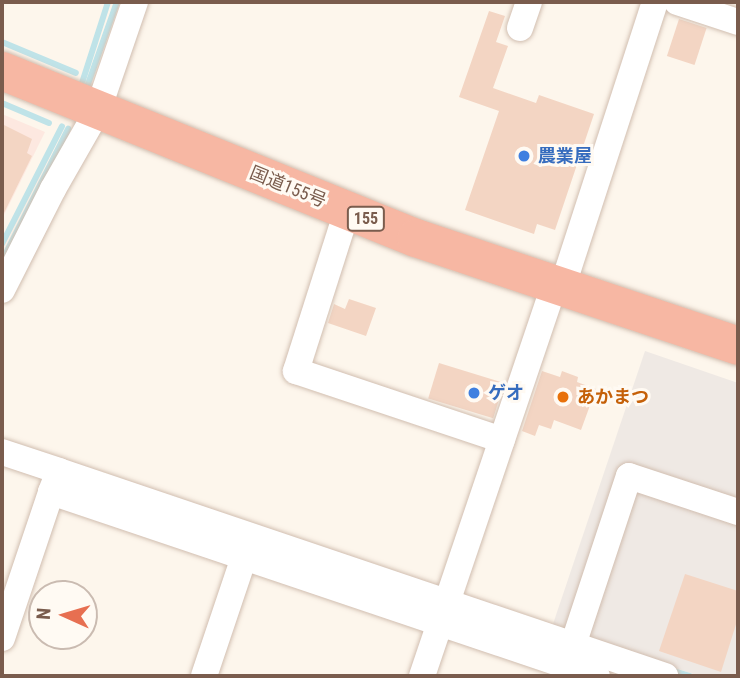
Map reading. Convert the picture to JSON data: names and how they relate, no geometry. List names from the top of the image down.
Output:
{
  "streets": {
    "highway": ["国道155号", "155"]
  },
  "places": ["農業屋", "ゲオ", "あかまつ"],
  "north": "left"
}
